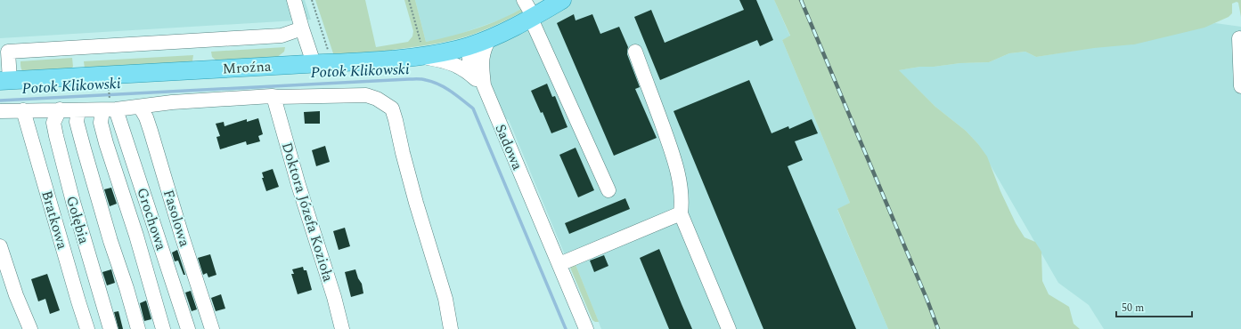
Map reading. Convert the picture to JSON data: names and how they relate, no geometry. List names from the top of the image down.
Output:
{
  "streets": {
    "main road": ["Mroźna"],
    "street": [
      "Sadowa",
      "Doktora Józefa Kozioła",
      "Fasolowa",
      "Grochowa",
      "Bratkowa",
      "Gołębia"
    ]
  },
  "crossings": [
    ["Mroźna", "Sadowa"]
  ],
  "water": ["Potok Klikowski"],
  "scale_bar": "50 m"
}
